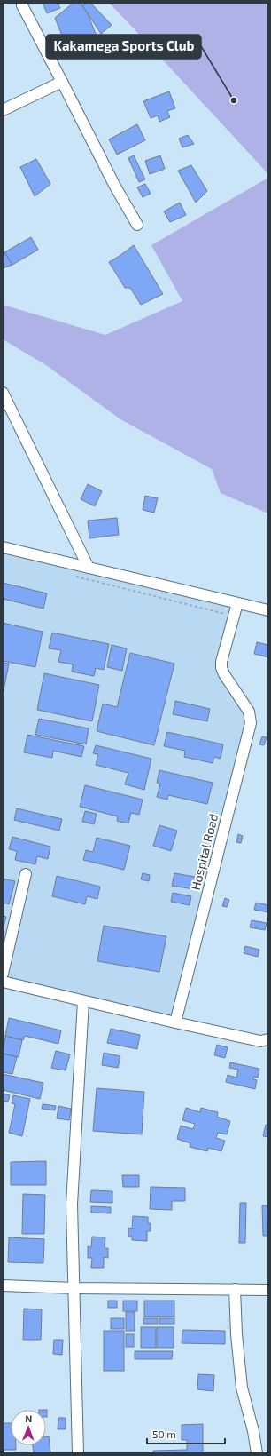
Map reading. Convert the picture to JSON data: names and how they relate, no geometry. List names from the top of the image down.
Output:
{
  "streets": {
    "street": ["Hospital Road"]
  },
  "places": ["Kakamega Sports Club"],
  "scale_bar": "50 m",
  "north": "top"
}
